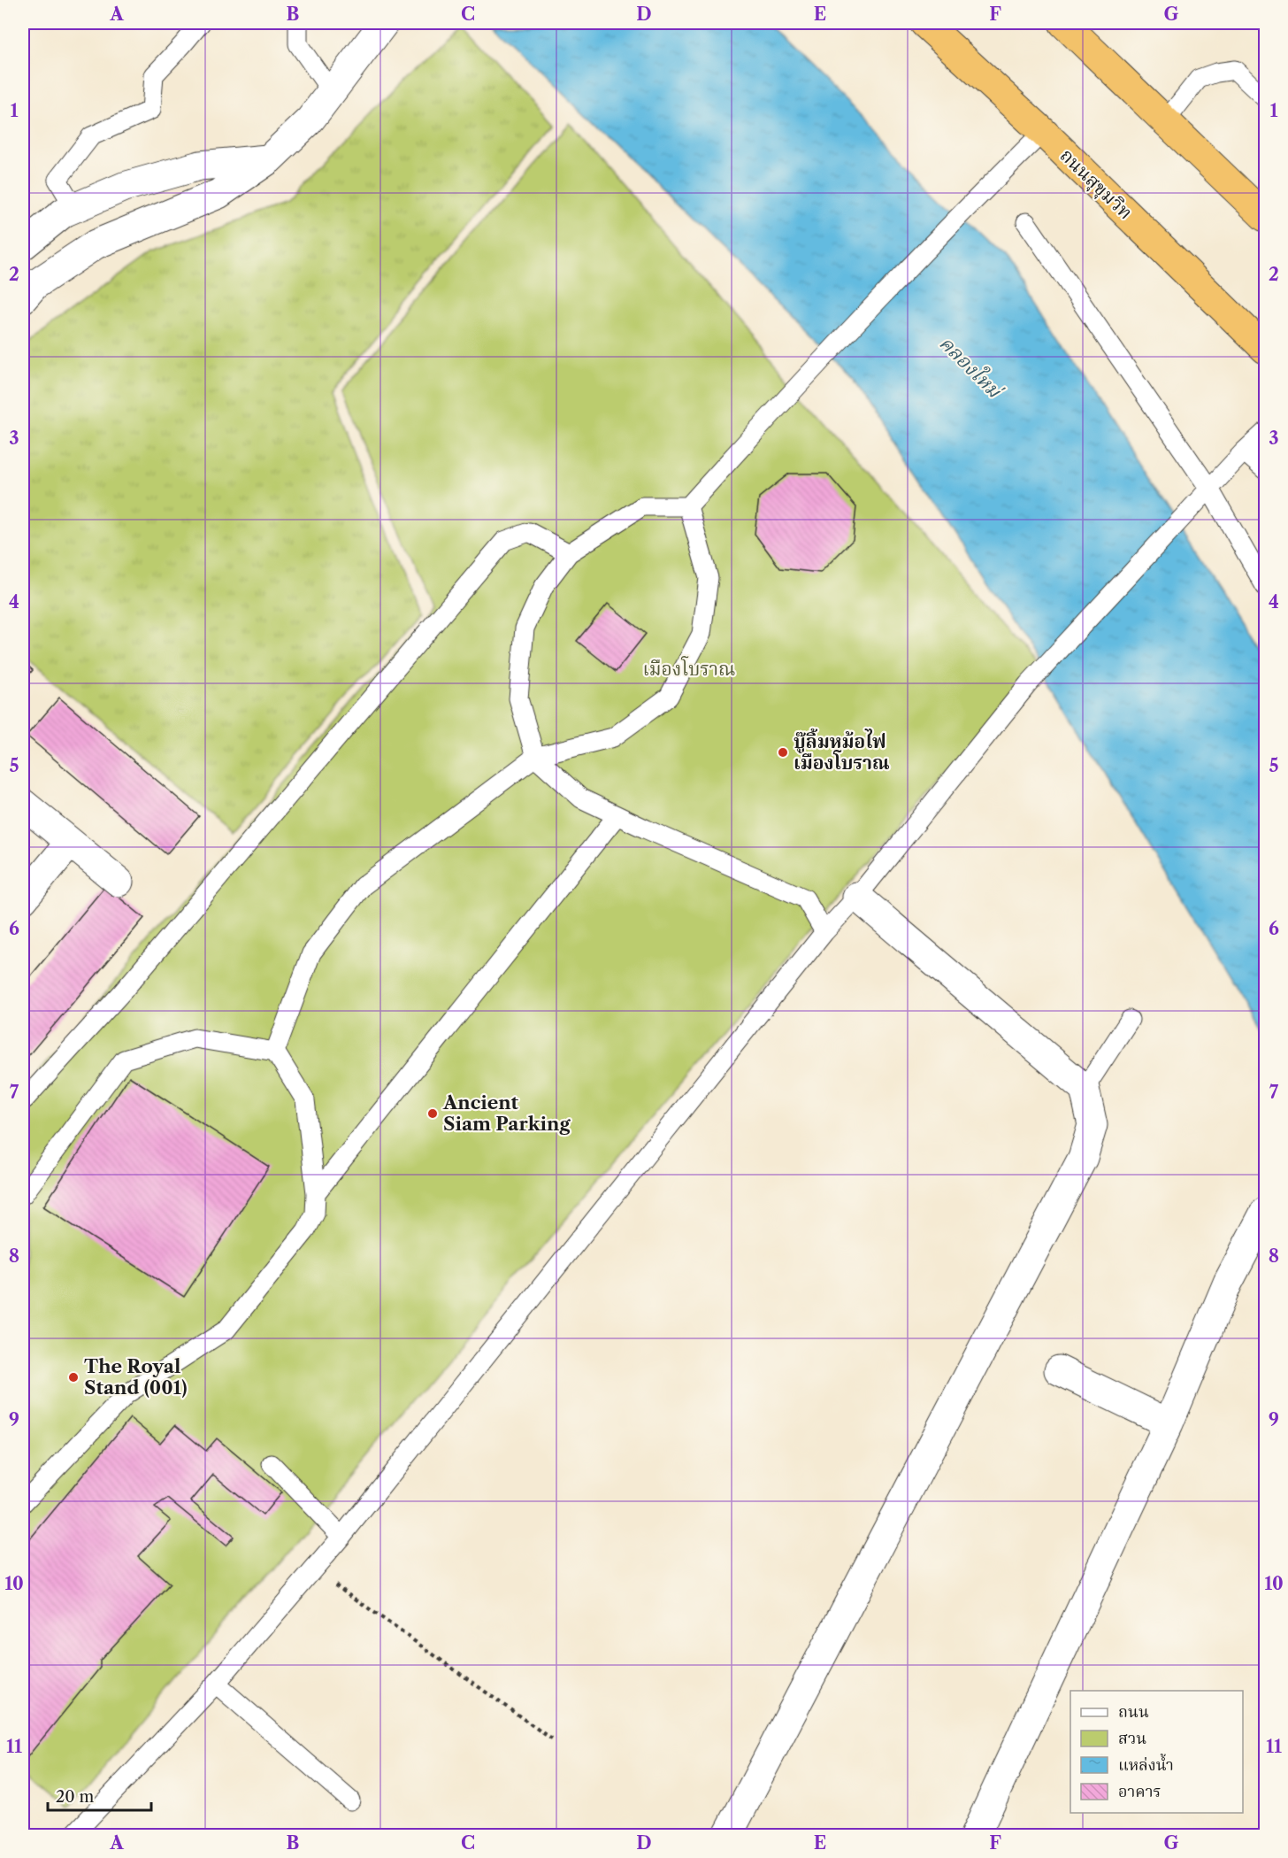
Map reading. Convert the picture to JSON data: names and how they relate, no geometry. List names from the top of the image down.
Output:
{
  "streets": {
    "highway": ["ถนนสุขุมวิท"]
  },
  "water": ["คลองใหม่"],
  "parks": ["เมืองโบราณ"],
  "places": ["บู๊ลิ้มหม้อไฟ เมืองโบราณ", "Ancient Siam Parking", "The Royal Stand (001)"],
  "legend": [
    "ถนน",
    "สวน",
    "แหล่งน้ำ",
    "อาคาร"
  ],
  "scale_bar": "20 m",
  "grid": {
    "columns": [
      "A",
      "B",
      "C",
      "D",
      "E",
      "F",
      "G"
    ],
    "rows": [
      "1",
      "2",
      "3",
      "4",
      "5",
      "6",
      "7",
      "8",
      "9",
      "10",
      "11"
    ]
  }
}
